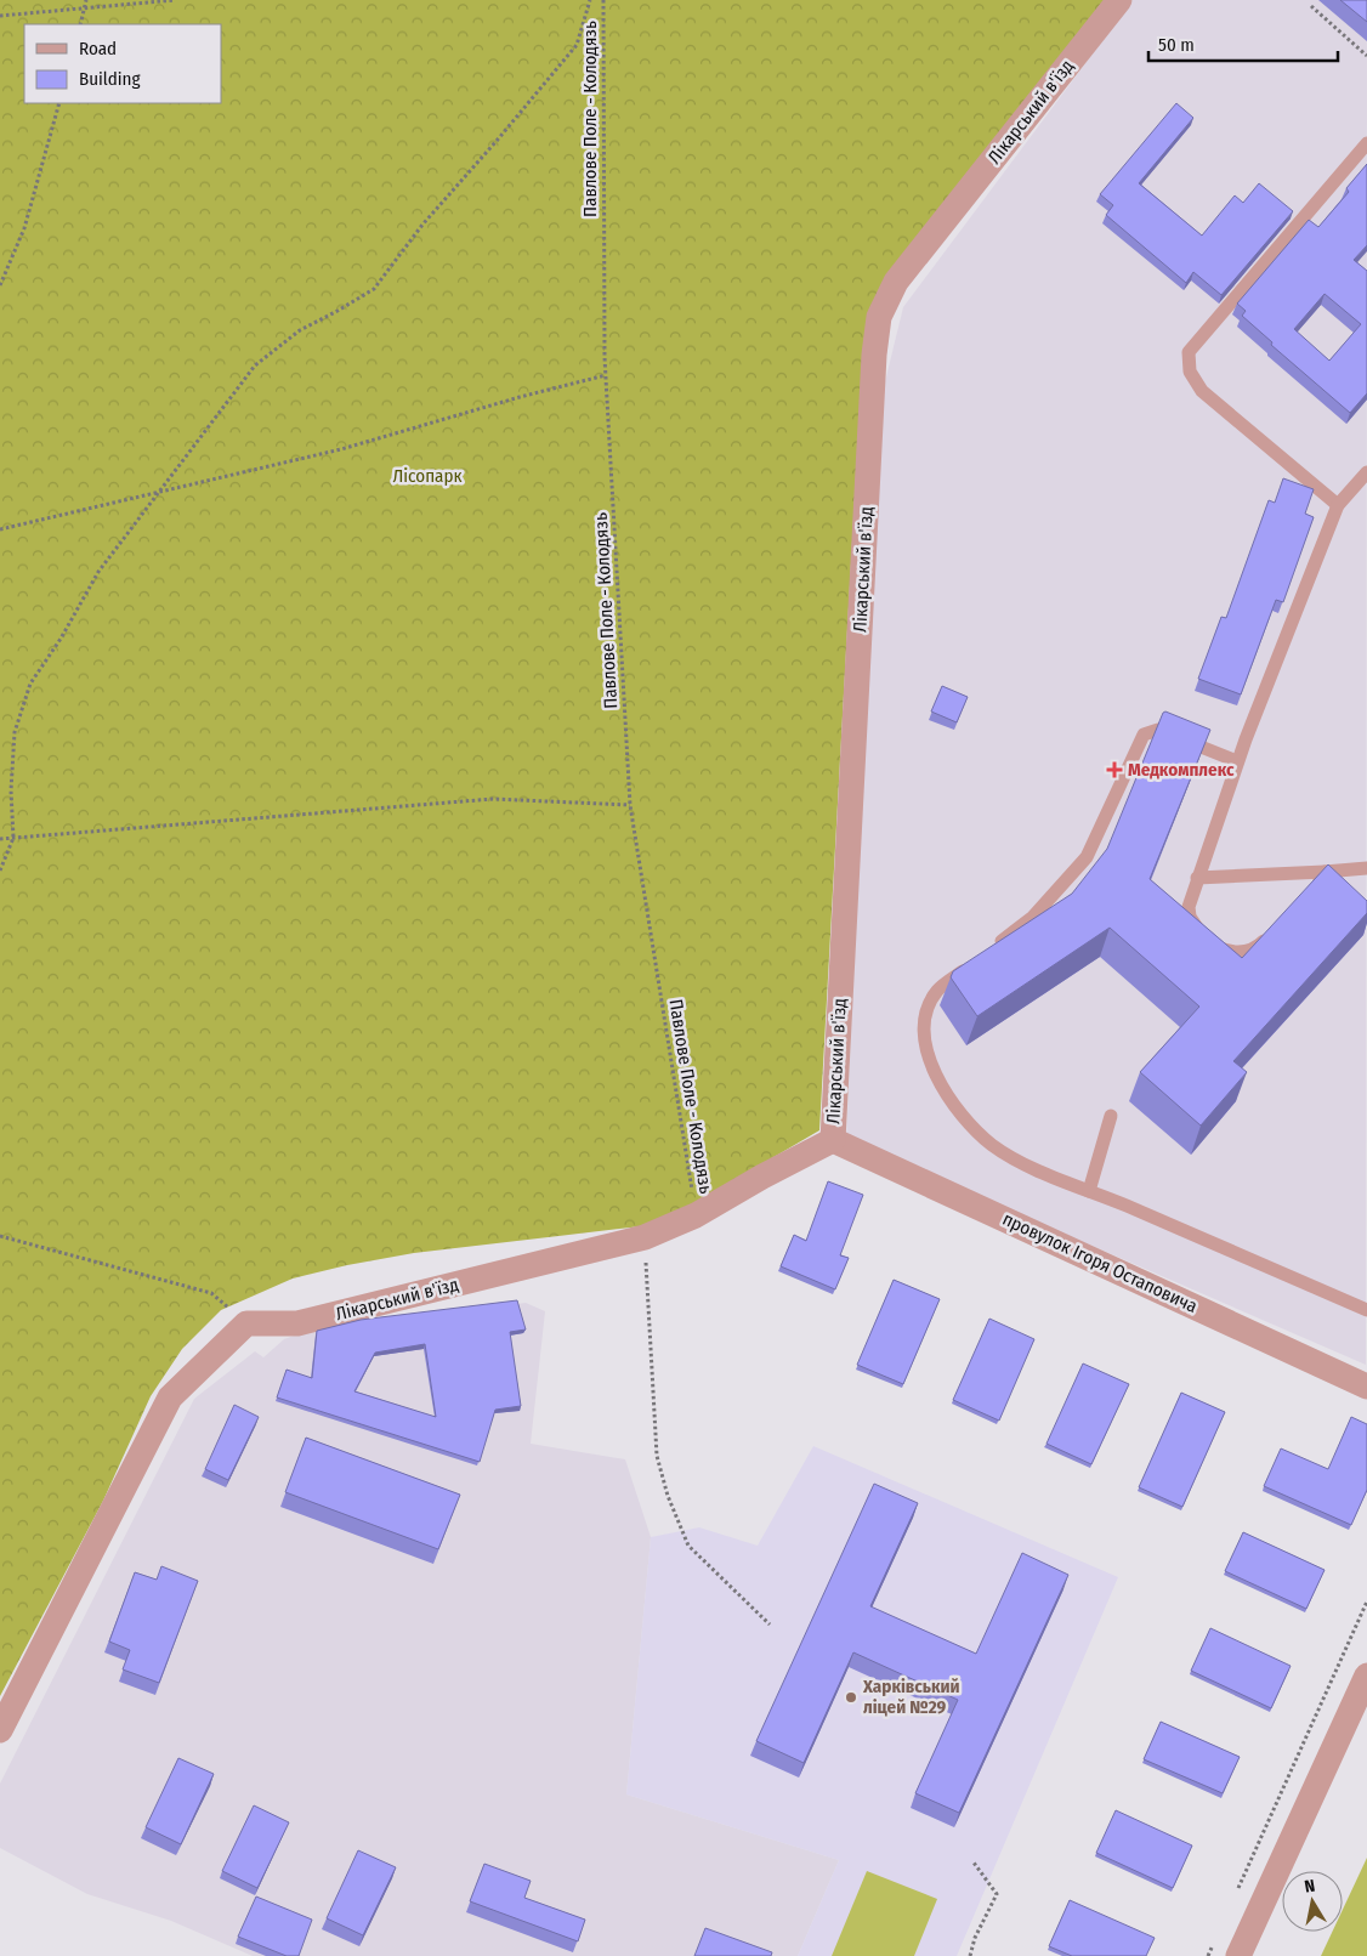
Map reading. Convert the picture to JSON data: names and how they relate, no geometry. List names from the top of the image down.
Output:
{
  "streets": {
    "street": ["Лікарський в'їзд", "провулок Ігоря Остаповича"],
    "path": ["Павлове Поле - Колодязь"]
  },
  "crossings": [
    ["Лікарський в'їзд", "Павлове Поле - Колодязь"],
    ["Лікарський в'їзд", "провулок Ігоря Остаповича"]
  ],
  "parks": ["Лісопарк"],
  "places": {
    "health": ["Медкомплекс"],
    "other": ["Харківський ліцей №29"]
  },
  "legend": ["Road", "Building"],
  "scale_bar": "50 m",
  "north": "top"
}
